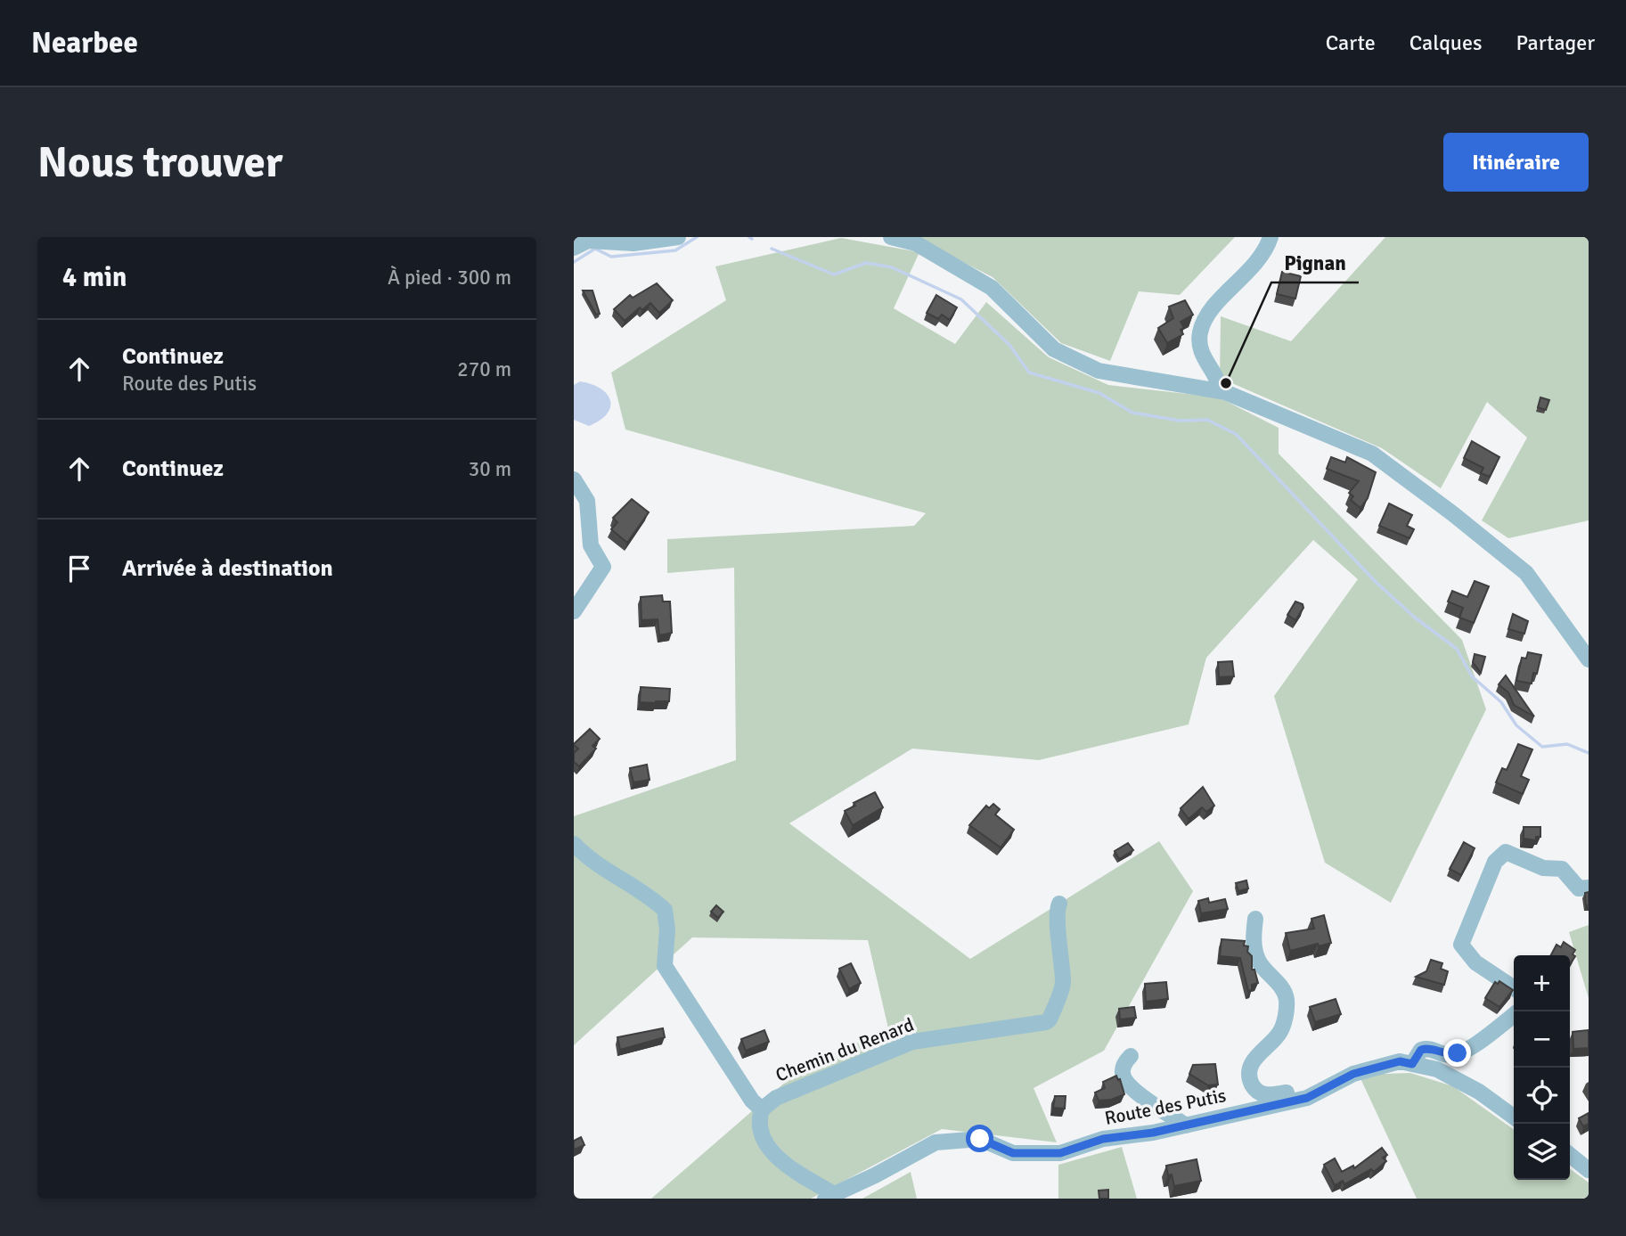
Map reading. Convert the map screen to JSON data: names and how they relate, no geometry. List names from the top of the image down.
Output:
{
  "streets": {
    "street": ["Chemin du Renard", "Route des Putis"]
  },
  "places": ["Pignan"],
  "page": {
    "header": "Nearbee",
    "nav": ["Carte", "Calques", "Partager"],
    "buttons": "Itinéraire",
    "title": "Nous trouver",
    "heading": ["4 min", "À pied · 300 m"],
    "list": [
      ["Continuez", "Route des Putis", "270 m"],
      ["Continuez", "30 m"],
      "Arrivée à destination"
    ],
    "map_buttons": ["+", "−"]
  }
}
